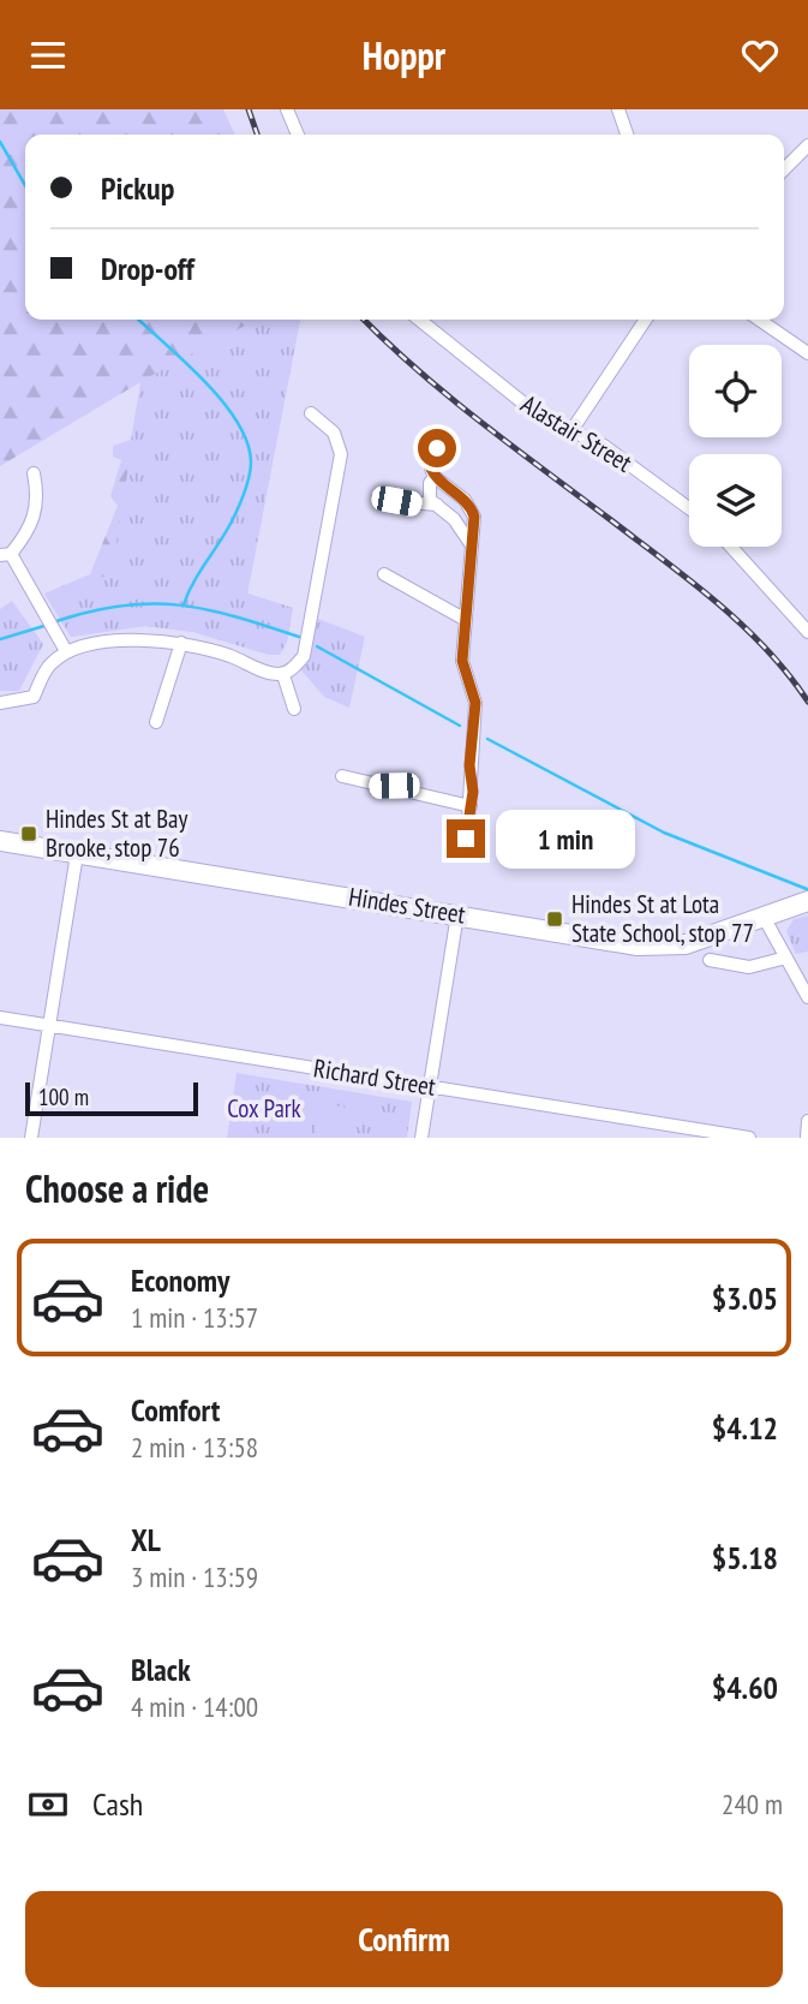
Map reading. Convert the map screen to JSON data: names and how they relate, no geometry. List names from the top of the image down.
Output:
{
  "streets": {
    "street": ["Alastair Street", "Hindes Street", "Richard Street"]
  },
  "parks": ["Cox Park"],
  "places": {
    "transit": ["Hindes St at Bay Brooke, stop 76", "Hindes St at Lota State School, stop 77"]
  },
  "scale_bar": "100 m",
  "page": {
    "header": "Hoppr",
    "banner": ["Pickup", "Drop-off"],
    "bubble": "1 min",
    "scale": "100 m",
    "heading": "Choose a ride",
    "list": [
      {
        "name": "Economy",
        "note": "1 min · 13:57",
        "value": "$3.05"
      },
      {
        "name": "Comfort",
        "note": "2 min · 13:58",
        "value": "$4.12"
      },
      {
        "name": "XL",
        "note": "3 min · 13:59",
        "value": "$5.18"
      },
      {
        "name": "Black",
        "note": "4 min · 14:00",
        "value": "$4.60"
      }
    ],
    "pay": ["Cash", "240 m"],
    "buttons": "Confirm"
  }
}
